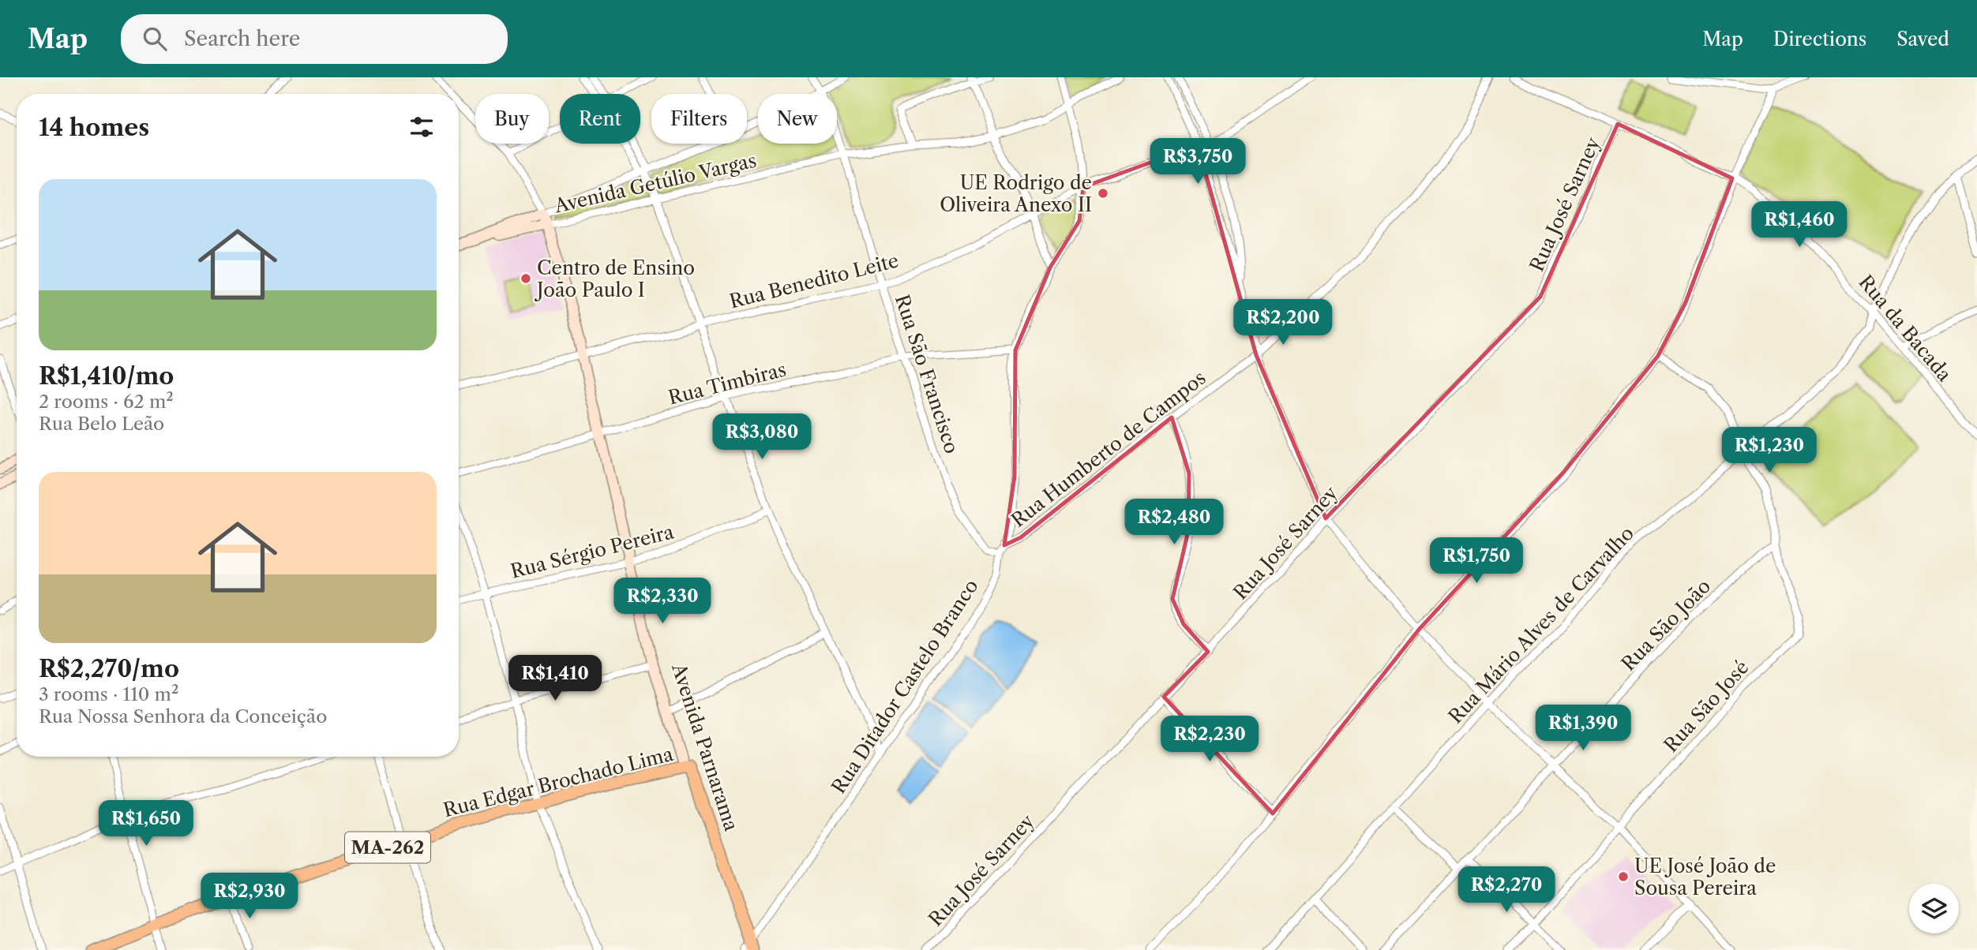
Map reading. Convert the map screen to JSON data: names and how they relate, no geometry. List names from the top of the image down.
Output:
{
  "streets": {
    "main road": ["Avenida Parnarama", "Rua Edgar Brochado Lima", "MA-262"],
    "street": [
      "Avenida Getúlio Vargas",
      "Rua José Sarney",
      "Rua Benedito Leite",
      "Rua da Bacada",
      "Rua São Francisco",
      "Rua Timbiras",
      "Rua Humberto de Campos",
      "Rua Sérgio Pereira",
      "Rua Mário Alves de Carvalho",
      "Rua São João",
      "Rua Ditador Castelo Branco",
      "Rua São José"
    ]
  },
  "crossings": [
    ["Avenida Getúlio Vargas", "Rua São Francisco"],
    ["Avenida Getúlio Vargas", "Rua Ditador Castelo Branco"],
    ["Avenida Getúlio Vargas", "Avenida Parnarama"],
    ["Rua José Sarney", "Rua da Bacada"],
    ["Rua Benedito Leite", "Rua São Francisco"],
    ["Rua Benedito Leite", "Rua Ditador Castelo Branco"],
    ["Rua Benedito Leite", "Avenida Parnarama"],
    ["Rua da Bacada", "Rua Mário Alves de Carvalho"],
    ["Rua São Francisco", "Rua Timbiras"],
    ["Rua São Francisco", "Rua Ditador Castelo Branco"],
    ["Rua Timbiras", "Rua Ditador Castelo Branco"],
    ["Rua Timbiras", "Avenida Parnarama"],
    ["Rua Humberto de Campos", "Rua Ditador Castelo Branco"],
    ["Rua Sérgio Pereira", "Avenida Parnarama"],
    ["Rua São João", "Rua São José"],
    ["Rua Ditador Castelo Branco", "Avenida Parnarama"],
    ["Avenida Parnarama", "Rua Edgar Brochado Lima"]
  ],
  "places": ["UE Rodrigo de Oliveira Anexo II", "Centro de Ensino João Paulo I", "UE José João de Sousa Pereira"],
  "page": {
    "header": "Map",
    "search": "Search here",
    "nav": ["Map", "Directions", "Saved"],
    "chip": [
      "Buy",
      "Rent",
      "Filters",
      "New"
    ],
    "heading": "14 homes",
    "price": [
      "R$3,750",
      "R$1,460",
      "R$2,200",
      "R$3,080",
      "R$1,230",
      "R$2,480",
      "R$1,750",
      "R$2,330",
      "R$1,410",
      "R$1,390",
      "R$2,230",
      "R$1,650",
      "R$2,270",
      "R$2,930"
    ],
    "list": [
      {
        "name": "R$1,410/mo",
        "note": "2 rooms · 62 m² · Rua Belo Leão"
      },
      {
        "name": "R$2,270/mo",
        "note": "3 rooms · 110 m² · Rua Nossa Senhora da Conceição"
      }
    ]
  }
}
